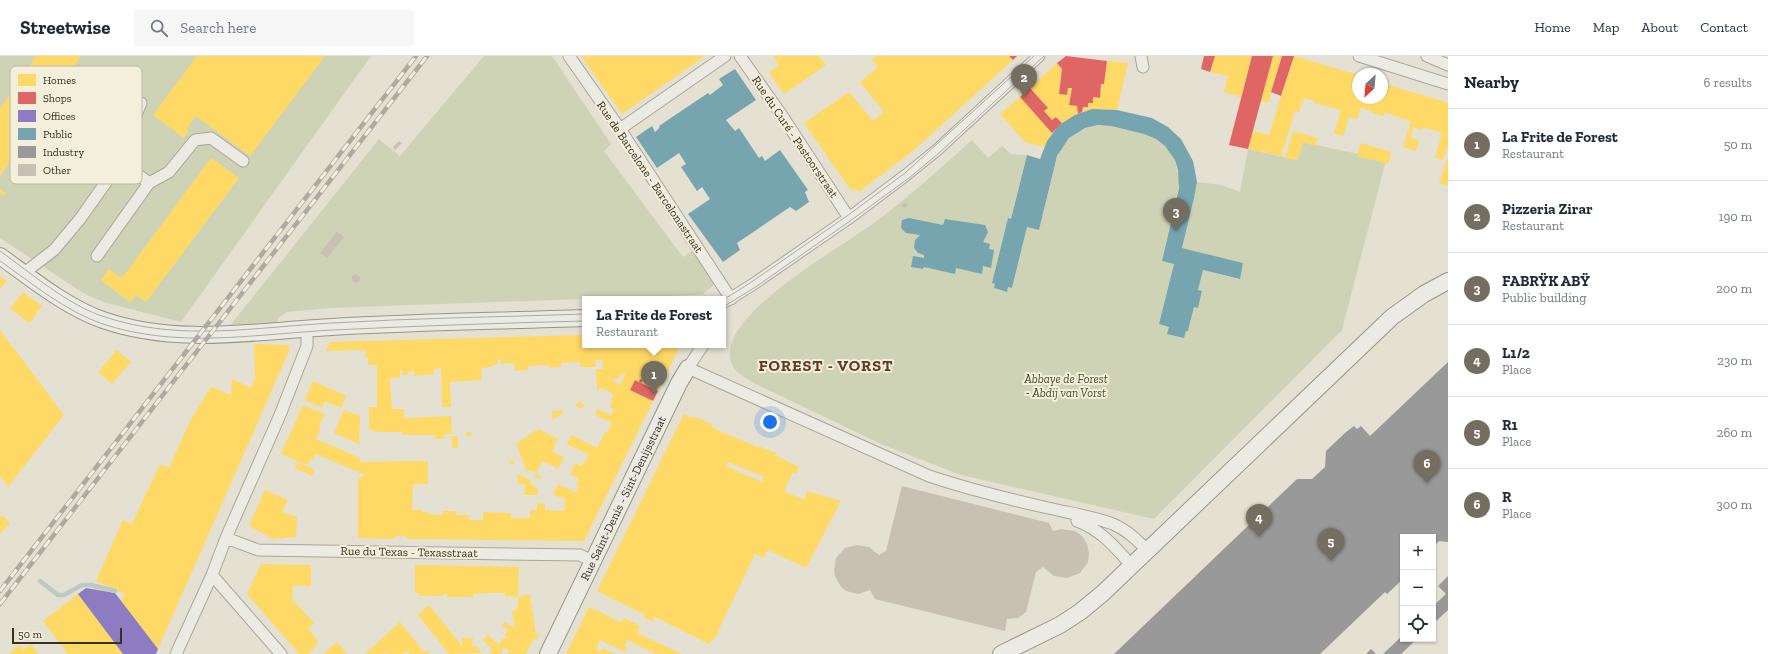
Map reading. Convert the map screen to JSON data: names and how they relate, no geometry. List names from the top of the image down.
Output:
{
  "streets": {
    "street": [
      "Rue du Curé - Pastoorstraat",
      "Rue de Barcelone - Barcelonastraat",
      "Rue Saint-Denis - Sint-Denijsstraat",
      "Rue du Texas - Texasstraat"
    ]
  },
  "crossings": [
    ["Rue Saint-Denis - Sint-Denijsstraat", "Rue du Texas - Texasstraat"]
  ],
  "districts": ["FOREST - VORST"],
  "parks": ["Abbaye de Forest - Abdij van Vorst"],
  "legend": [
    "Homes",
    "Shops",
    "Offices",
    "Public",
    "Industry",
    "Other"
  ],
  "scale_bar": "50 m",
  "north": "bottom left",
  "page": {
    "header": "Streetwise",
    "search": "Search here",
    "nav": [
      "Home",
      "Map",
      "About",
      "Contact"
    ],
    "heading": ["Nearby", "6 results"],
    "pins": [
      "2",
      "3",
      "1",
      "6",
      "4",
      "5"
    ],
    "list": [
      {
        "mark": "1",
        "name": "La Frite de Forest",
        "note": "Restaurant",
        "value": "50 m"
      },
      {
        "mark": "2",
        "name": "Pizzeria Zirar",
        "note": "Restaurant",
        "value": "190 m"
      },
      {
        "mark": "3",
        "name": "FABRŸK ABŸ",
        "note": "Public building",
        "value": "200 m"
      },
      {
        "mark": "4",
        "name": "L1/2",
        "note": "Place",
        "value": "230 m"
      },
      {
        "mark": "5",
        "name": "R1",
        "note": "Place",
        "value": "260 m"
      },
      {
        "mark": "6",
        "name": "R",
        "note": "Place",
        "value": "300 m"
      }
    ],
    "popup": ["La Frite de Forest", "Restaurant"],
    "map_buttons": ["+", "−"],
    "scale": "50 m"
  }
}
